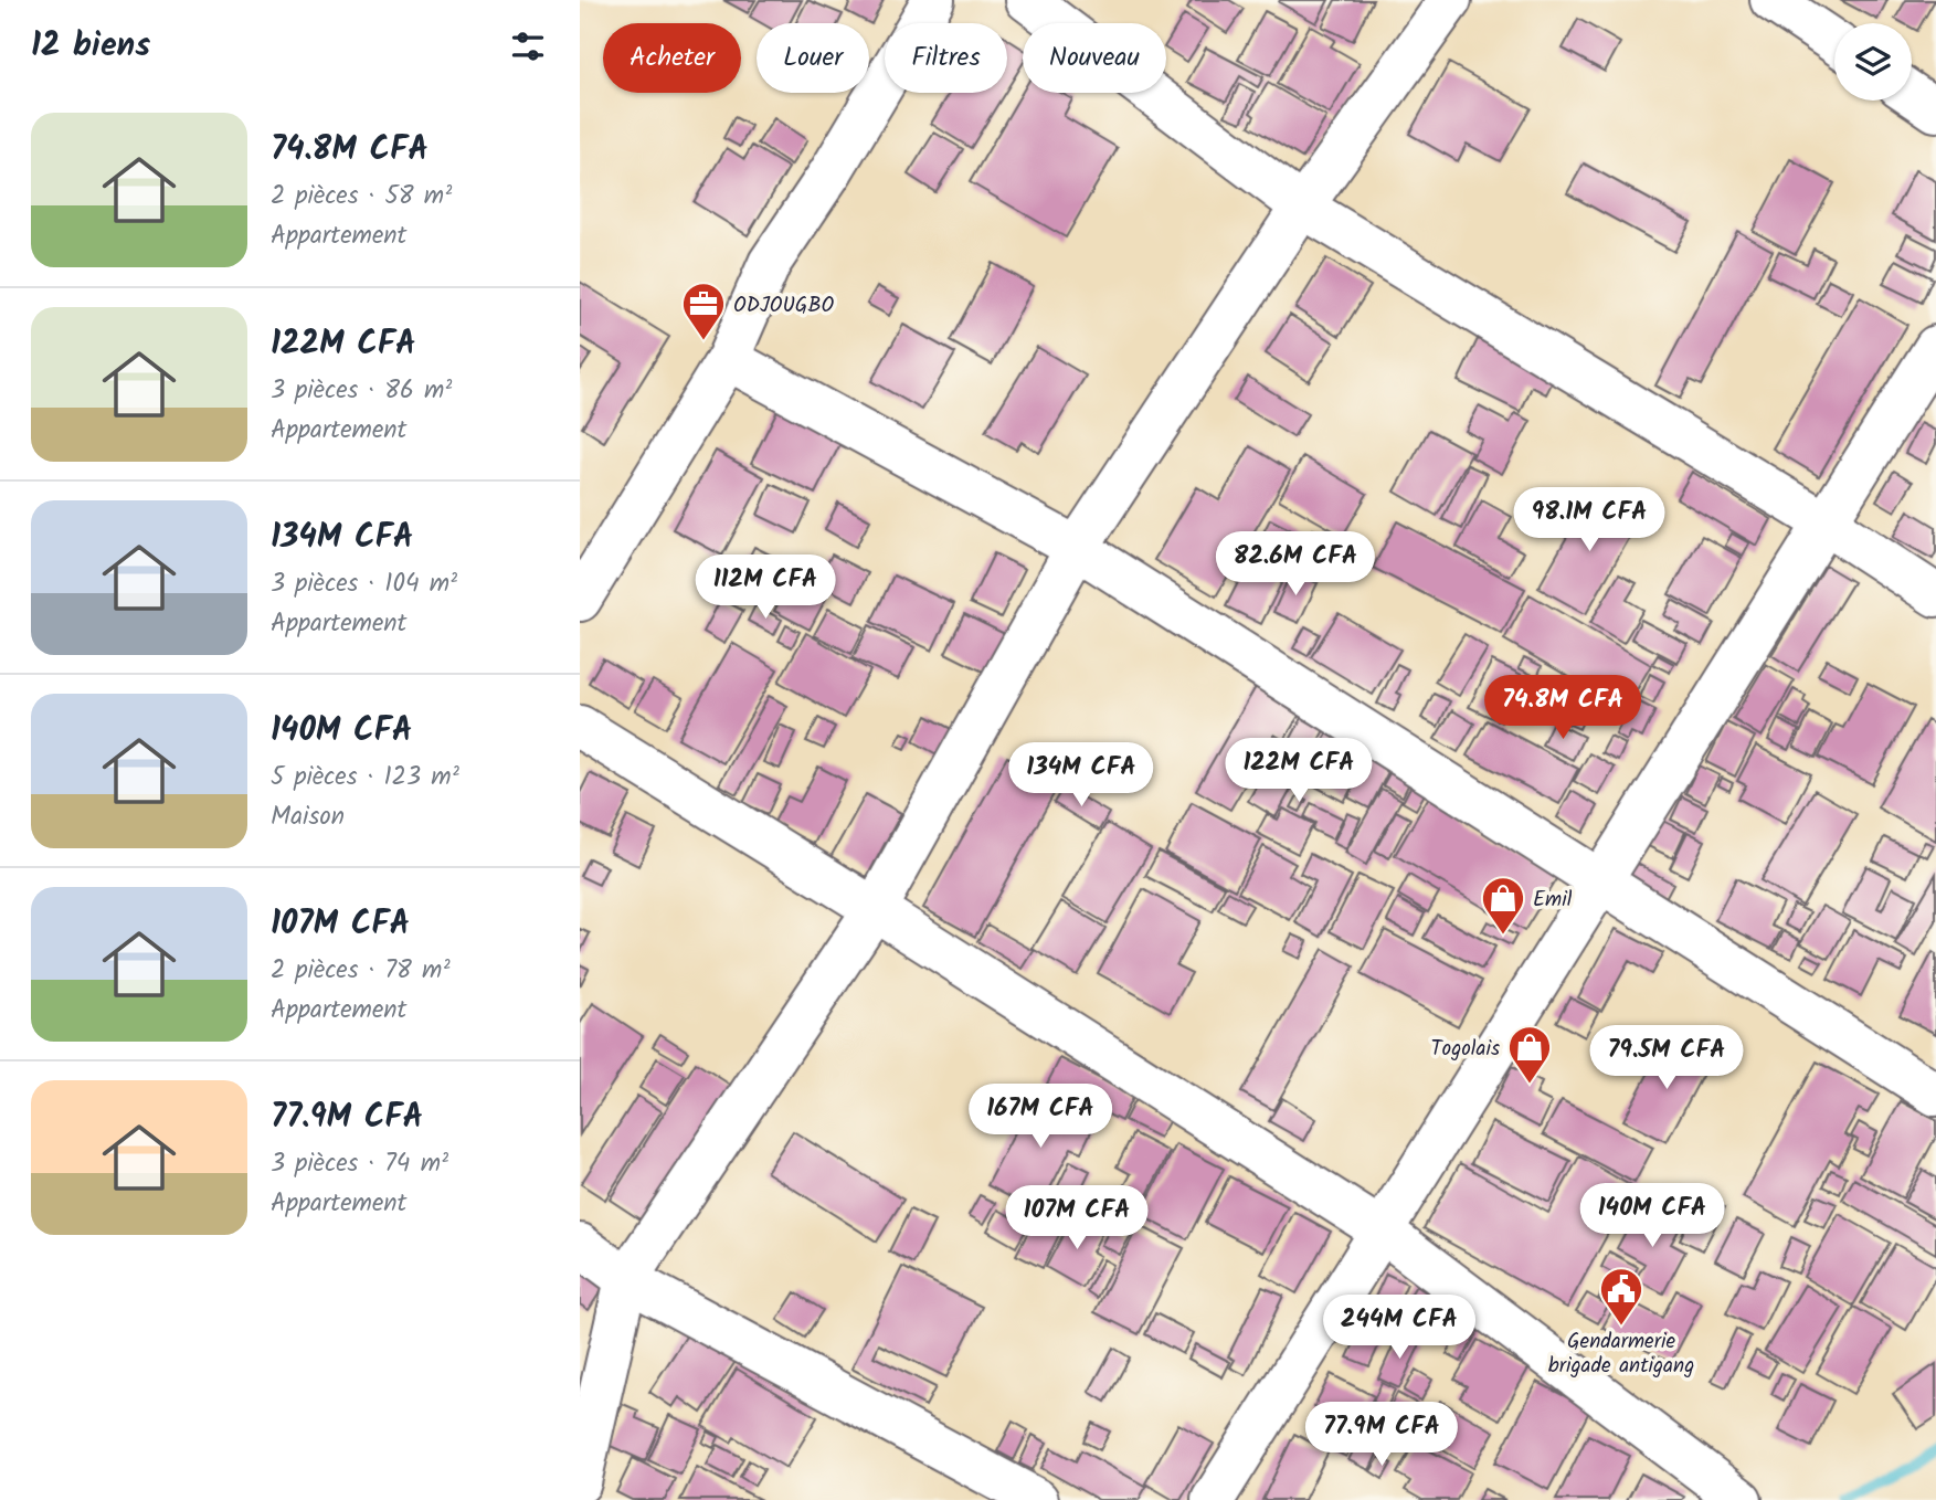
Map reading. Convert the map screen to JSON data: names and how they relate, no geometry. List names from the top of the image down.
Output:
{
  "places": {
    "office": ["ODJOUGBO"],
    "shop": ["Emil", "Togolais"],
    "public building": ["Gendarmerie brigade antigang"]
  },
  "page": {
    "heading": "12 biens",
    "chip": [
      "Acheter",
      "Louer",
      "Filtres",
      "Nouveau"
    ],
    "list": [
      {
        "name": "74.8M CFA",
        "note": "2 pièces · 58 m² · Appartement"
      },
      {
        "name": "122M CFA",
        "note": "3 pièces · 86 m² · Appartement"
      },
      {
        "name": "134M CFA",
        "note": "3 pièces · 104 m² · Appartement"
      },
      {
        "name": "140M CFA",
        "note": "5 pièces · 123 m² · Maison"
      },
      {
        "name": "107M CFA",
        "note": "2 pièces · 78 m² · Appartement"
      },
      {
        "name": "77.9M CFA",
        "note": "3 pièces · 74 m² · Appartement"
      }
    ],
    "price": [
      "98.1M CFA",
      "82.6M CFA",
      "112M CFA",
      "74.8M CFA",
      "122M CFA",
      "134M CFA",
      "79.5M CFA",
      "167M CFA",
      "140M CFA",
      "107M CFA",
      "244M CFA",
      "77.9M CFA"
    ]
  }
}
